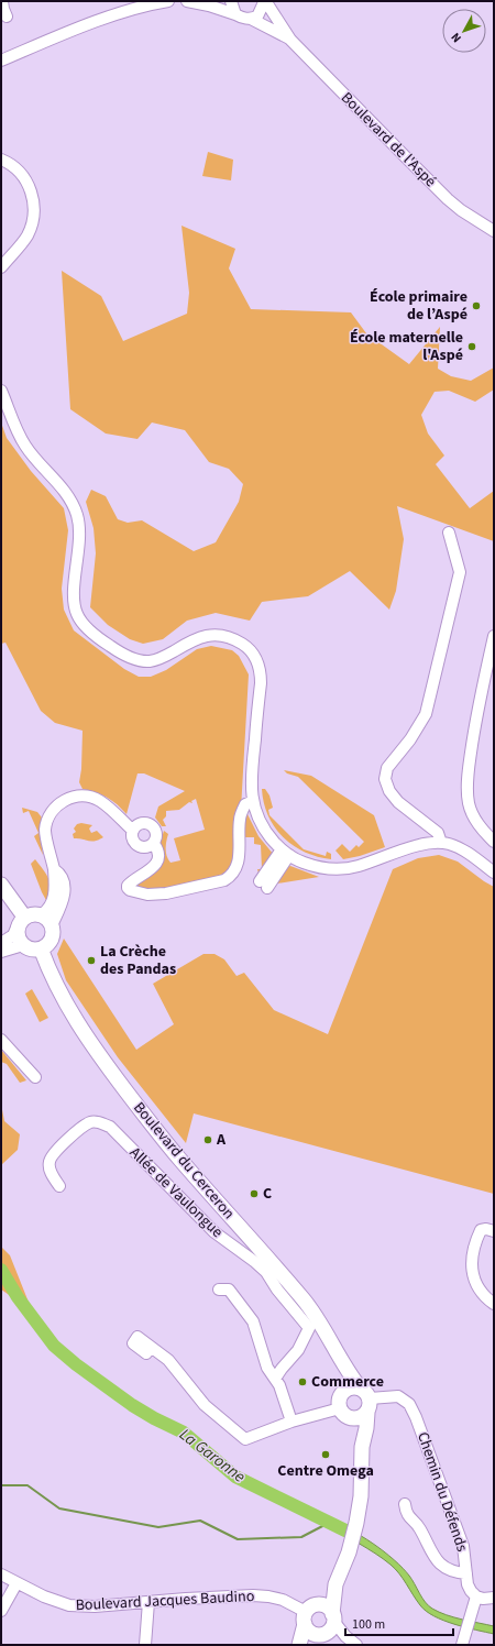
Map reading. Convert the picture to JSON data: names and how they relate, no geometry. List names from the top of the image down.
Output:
{
  "streets": {
    "main road": ["Boulevard du Cerceron"],
    "street": [
      "Boulevard de l'Aspé",
      "Allée de Vaulongue",
      "Chemin du Défends",
      "Boulevard Jacques Baudino"
    ]
  },
  "crossings": [
    ["Boulevard du Cerceron", "Chemin du Défends"]
  ],
  "water": ["La Garonne"],
  "places": [
    "École primaire de l’Aspé",
    "École maternelle l'Aspé",
    "La Crèche des Pandas",
    "A",
    "C",
    "Commerce",
    "Centre Omega"
  ],
  "scale_bar": "100 m",
  "north": "bottom left"
}
